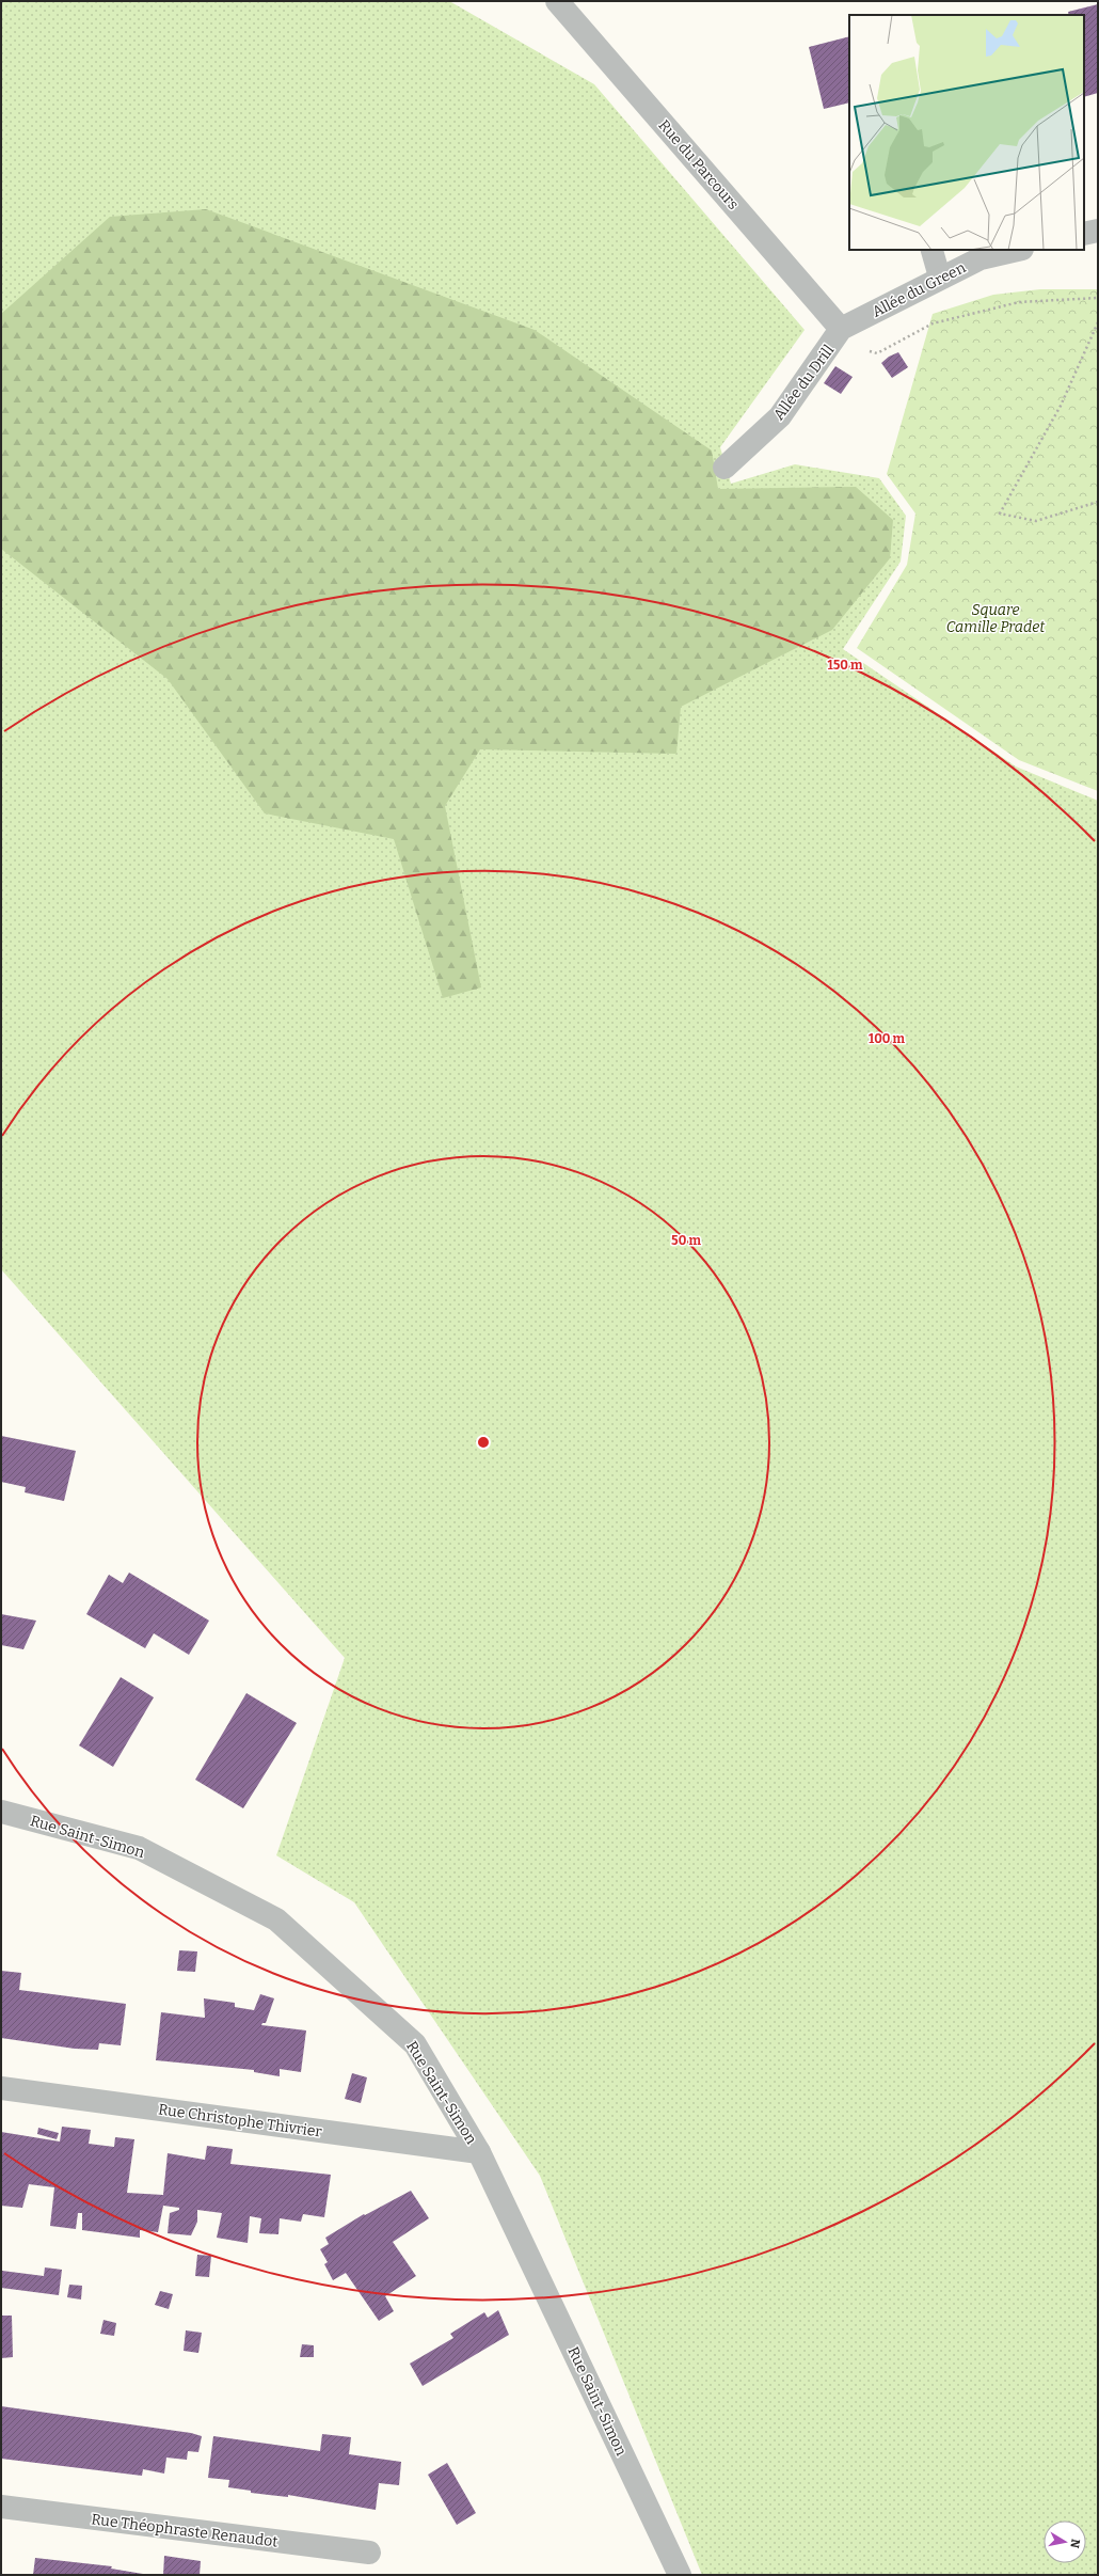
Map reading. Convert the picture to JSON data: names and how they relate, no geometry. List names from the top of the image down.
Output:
{
  "streets": {
    "street": [
      "Rue du Parcours",
      "Allée du Green",
      "Allée du Drill",
      "Rue Saint-Simon",
      "Rue Christophe Thivrier",
      "Rue Théophraste Renaudot"
    ]
  },
  "crossings": [
    ["Rue du Parcours", "Allée du Green"],
    ["Rue du Parcours", "Allée du Drill"],
    ["Allée du Green", "Allée du Drill"],
    ["Rue Saint-Simon", "Rue Christophe Thivrier"]
  ],
  "parks": ["Square Camille Pradet"],
  "north": "right",
  "rings": ["150 m", "100 m", "50 m"]
}
